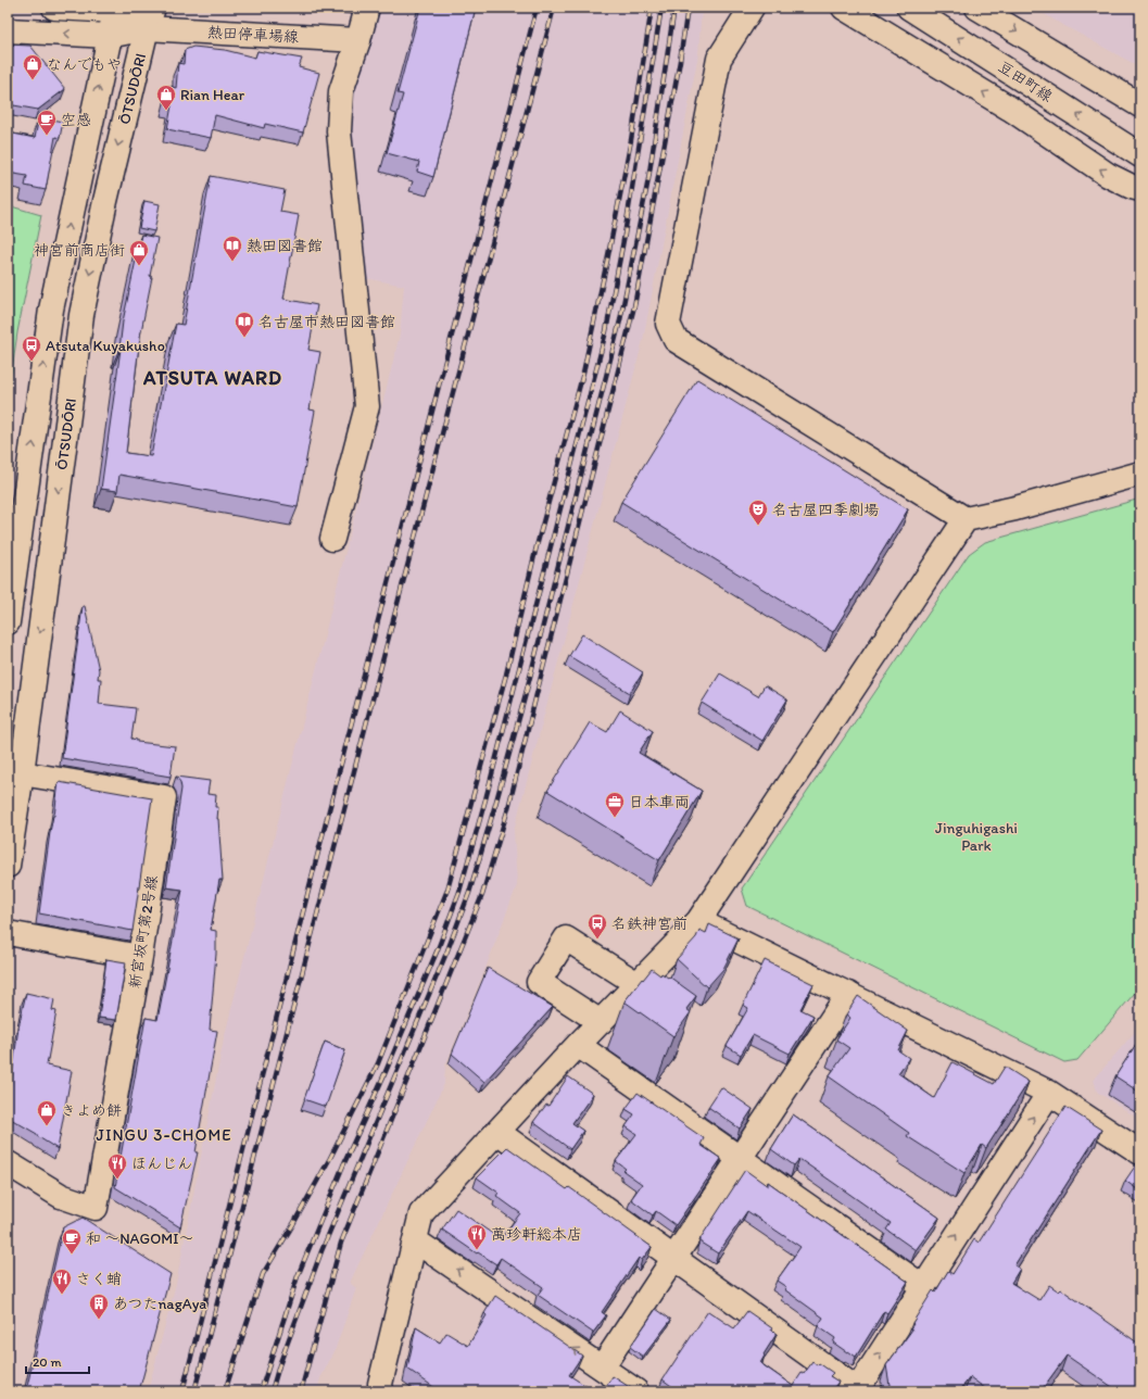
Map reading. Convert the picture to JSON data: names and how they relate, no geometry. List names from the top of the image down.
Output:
{
  "streets": {
    "street": [
      "熱田停車場線",
      "豆田町線",
      "ŌTSUDŌRI",
      "新宮坂町第2号線"
    ]
  },
  "crossings": [
    ["熱田停車場線", "ŌTSUDŌRI"],
    ["ŌTSUDŌRI", "新宮坂町第2号線"]
  ],
  "districts": ["ATSUTA WARD", "JINGU 3-CHOME"],
  "parks": ["Jinguhigashi Park"],
  "places": {
    "shop": [
      "なんでもや",
      "Rian Hear",
      "神宮前商店街",
      "きよめ餅"
    ],
    "cafe": ["空感", "和 ～NAGOMI～"],
    "library": ["熱田図書館", "名古屋市熱田図書館"],
    "bus stop": ["Atsuta Kuyakusho", "名鉄神宮前"],
    "theatre": ["名古屋四季劇場"],
    "office": ["日本車両"],
    "restaurant": ["ほんじん", "萬珍軒総本店", "さく蛸"],
    "building": ["あつたnagAya"]
  },
  "scale_bar": "20 m"
}
